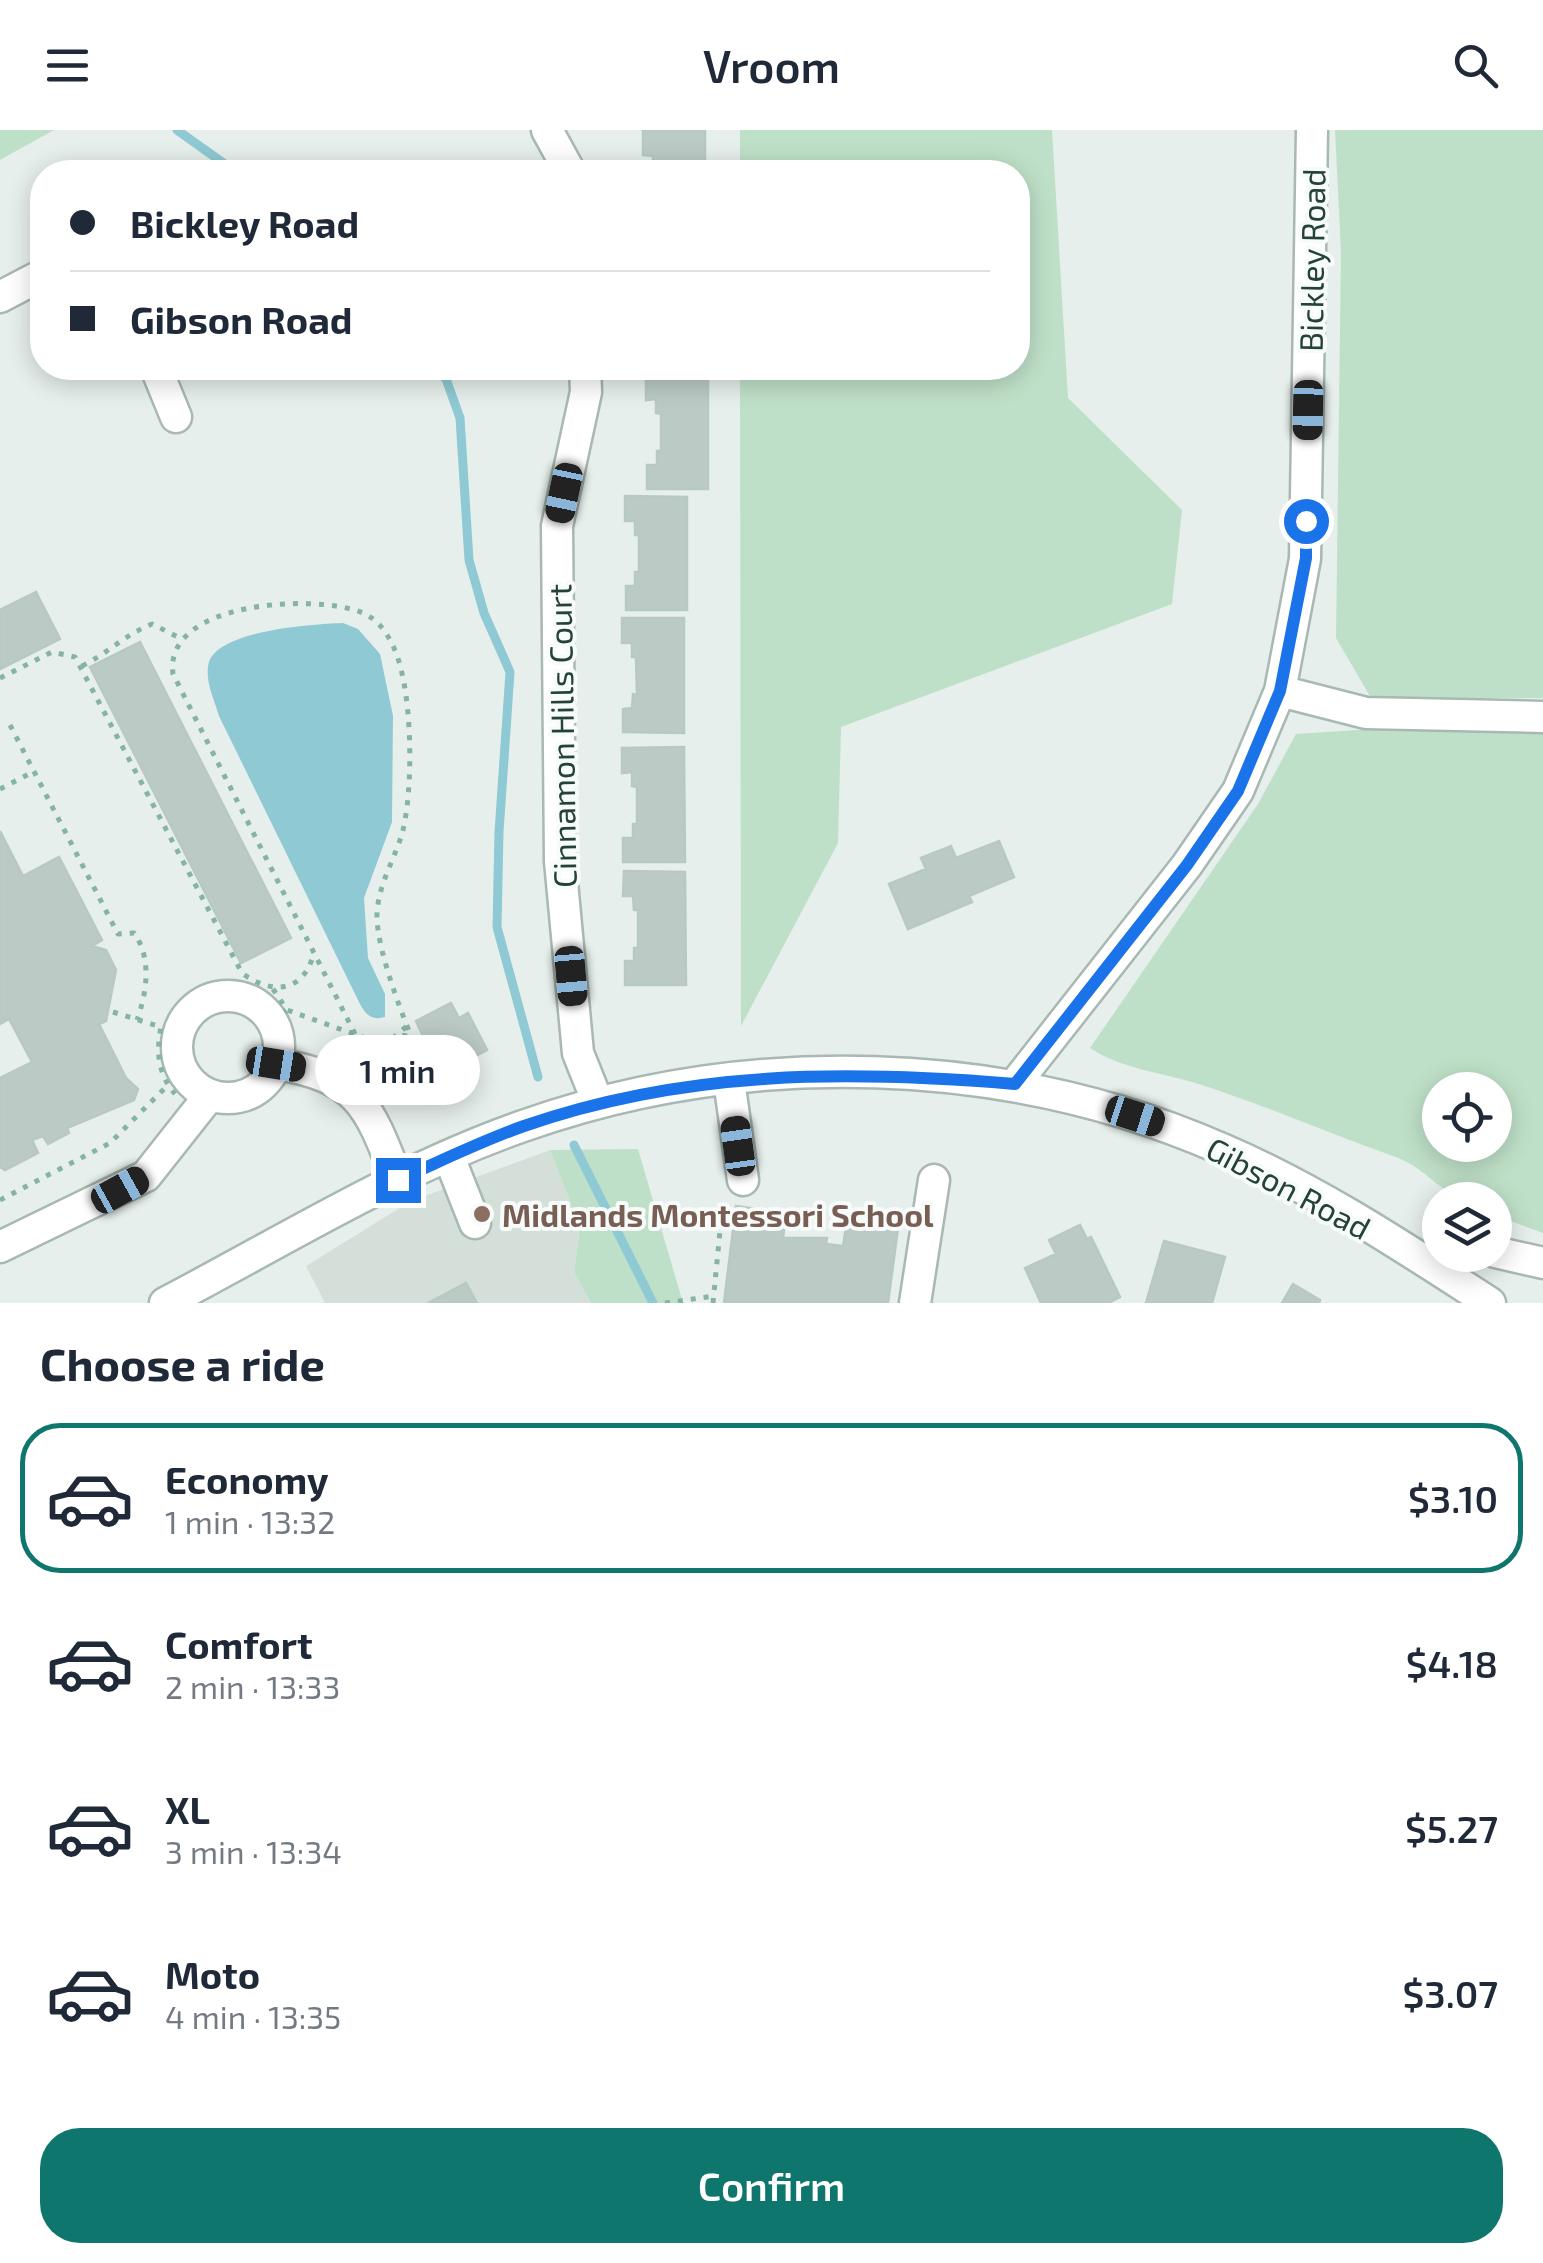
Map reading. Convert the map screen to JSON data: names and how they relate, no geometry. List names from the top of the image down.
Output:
{
  "streets": {
    "street": ["Bickley Road", "Cinnamon Hills Court", "Gibson Road"]
  },
  "crossings": [
    ["Bickley Road", "Gibson Road"],
    ["Cinnamon Hills Court", "Gibson Road"]
  ],
  "places": ["Midlands Montessori School"],
  "page": {
    "header": "Vroom",
    "banner": ["Bickley Road", "Gibson Road"],
    "bubble": "1 min",
    "heading": "Choose a ride",
    "list": [
      {
        "name": "Economy",
        "note": "1 min · 13:32",
        "value": "$3.10"
      },
      {
        "name": "Comfort",
        "note": "2 min · 13:33",
        "value": "$4.18"
      },
      {
        "name": "XL",
        "note": "3 min · 13:34",
        "value": "$5.27"
      },
      {
        "name": "Moto",
        "note": "4 min · 13:35",
        "value": "$3.07"
      }
    ],
    "buttons": "Confirm"
  }
}
